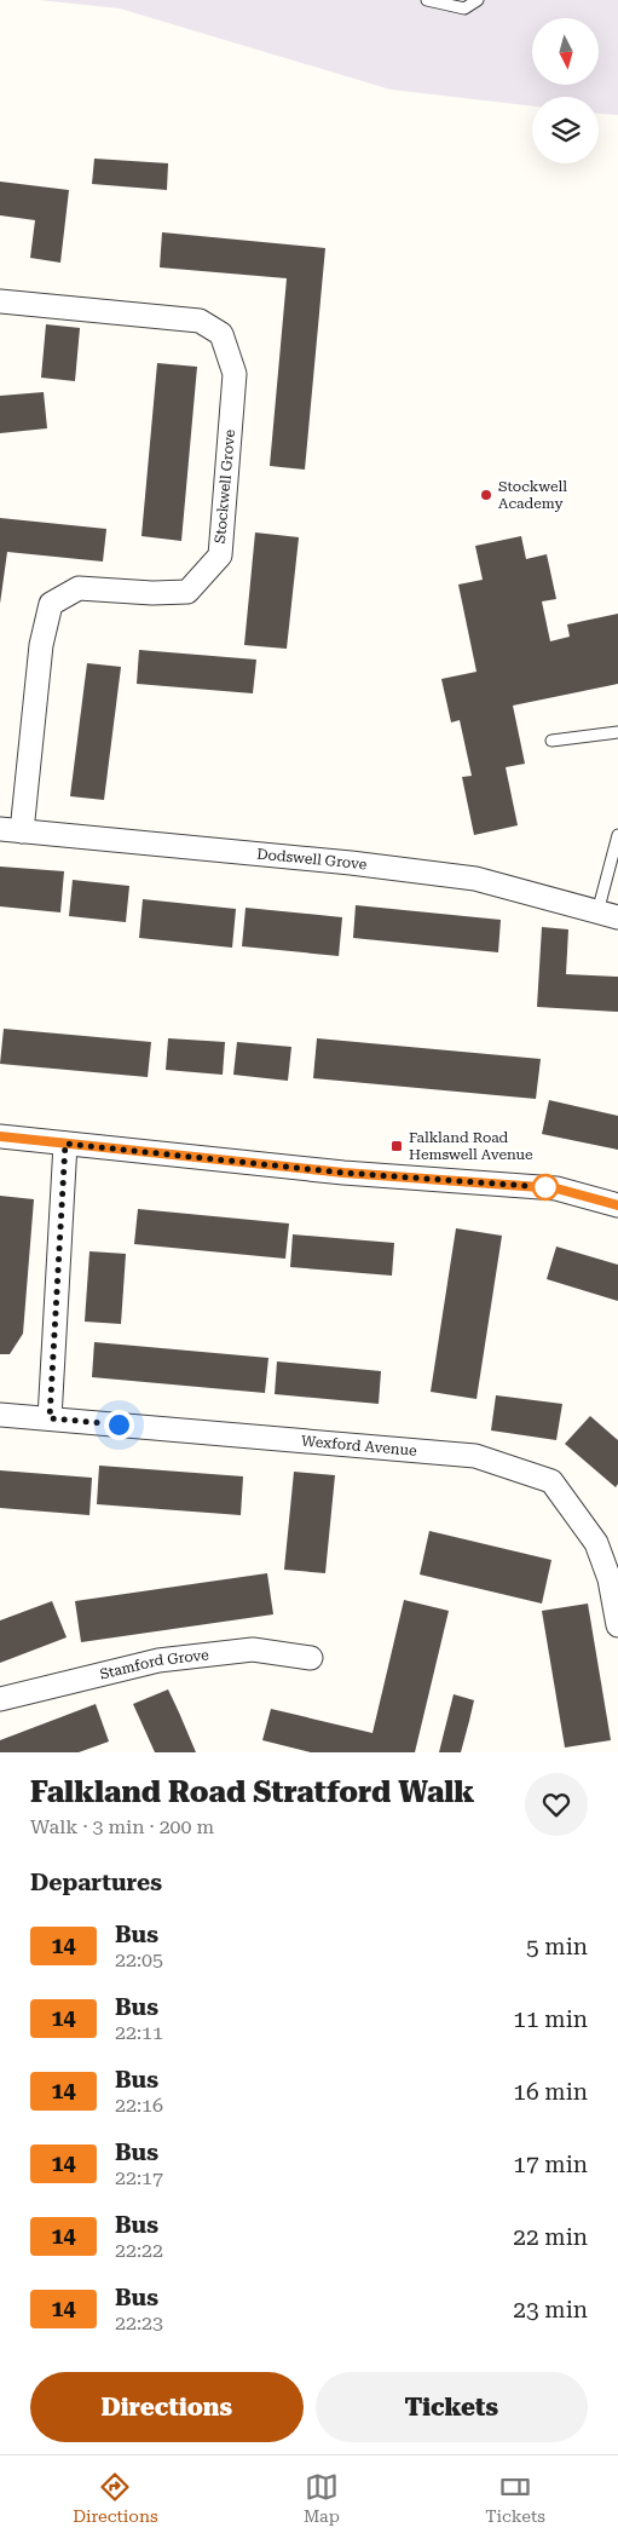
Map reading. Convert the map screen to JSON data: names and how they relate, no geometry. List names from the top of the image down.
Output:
{
  "streets": {
    "street": [
      "Stockwell Grove",
      "Dodswell Grove",
      "Wexford Avenue",
      "Stamford Grove"
    ]
  },
  "crossings": [
    ["Stockwell Grove", "Dodswell Grove"]
  ],
  "places": {
    "other": ["Stockwell Academy"],
    "transit": ["Falkland Road Hemswell Avenue"]
  },
  "lines": ["bus line 14"],
  "north": "bottom",
  "page": {
    "heading": [
      ["Falkland Road Stratford Walk", "Walk · 3 min · 200 m"],
      "Departures"
    ],
    "list": [
      {
        "mark": "14",
        "name": "Bus",
        "note": "22:05",
        "value": "5 min"
      },
      {
        "mark": "14",
        "name": "Bus",
        "note": "22:11",
        "value": "11 min"
      },
      {
        "mark": "14",
        "name": "Bus",
        "note": "22:16",
        "value": "16 min"
      },
      {
        "mark": "14",
        "name": "Bus",
        "note": "22:17",
        "value": "17 min"
      },
      {
        "mark": "14",
        "name": "Bus",
        "note": "22:22",
        "value": "22 min"
      },
      {
        "mark": "14",
        "name": "Bus",
        "note": "22:23",
        "value": "23 min"
      }
    ],
    "buttons": ["Directions", "Tickets"],
    "tabs": ["Directions", "Map", "Tickets"]
  }
}
